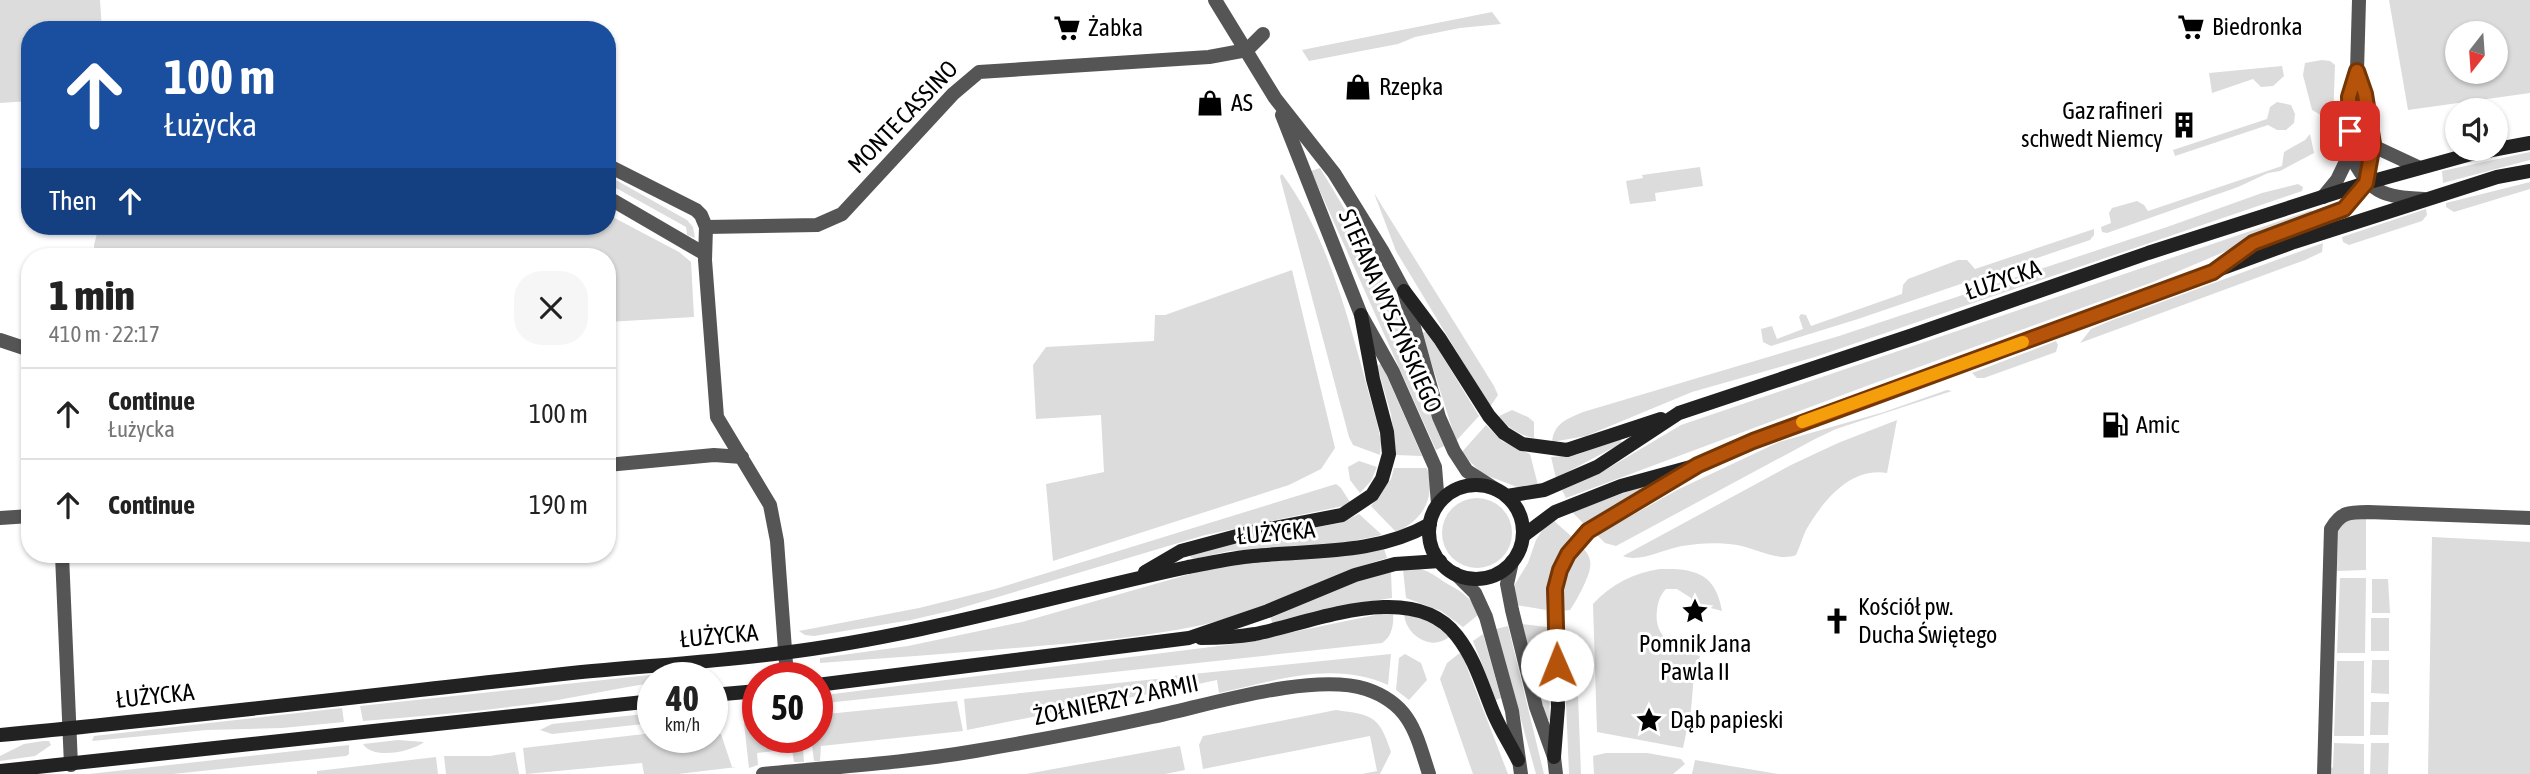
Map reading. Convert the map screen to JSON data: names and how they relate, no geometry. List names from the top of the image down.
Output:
{
  "streets": {
    "main road": ["ŁUŻYCKA"],
    "street": ["MONTE CASSINO", "STEFANA WYSZYŃSKIEGO", "ŻOŁNIERZY 2 ARMII"]
  },
  "crossings": [
    ["MONTE CASSINO", "STEFANA WYSZYŃSKIEGO"],
    ["ŁUŻYCKA", "STEFANA WYSZYŃSKIEGO"]
  ],
  "places": {
    "supermarket": ["Biedronka", "Żabka"],
    "shop": ["Rzepka", "AS"],
    "building": ["Gaz rafineri schwedt Niemcy"],
    "fuel station": ["Amic"],
    "place": ["Pomnik Jana Pawla II", "Dąb papieski"],
    "church": ["Kościół pw. Ducha Świętego"]
  },
  "north": "bottom",
  "page": {
    "turn": ["100 m", "Łużycka"],
    "then": "Then",
    "heading": ["1 min", "410 m · 22:17"],
    "list": [
      {
        "name": "Continue",
        "note": "Łużycka",
        "value": "100 m"
      },
      {
        "name": "Continue",
        "value": "190 m"
      }
    ],
    "speed": "40 km/h",
    "limit": "50"
  }
}
